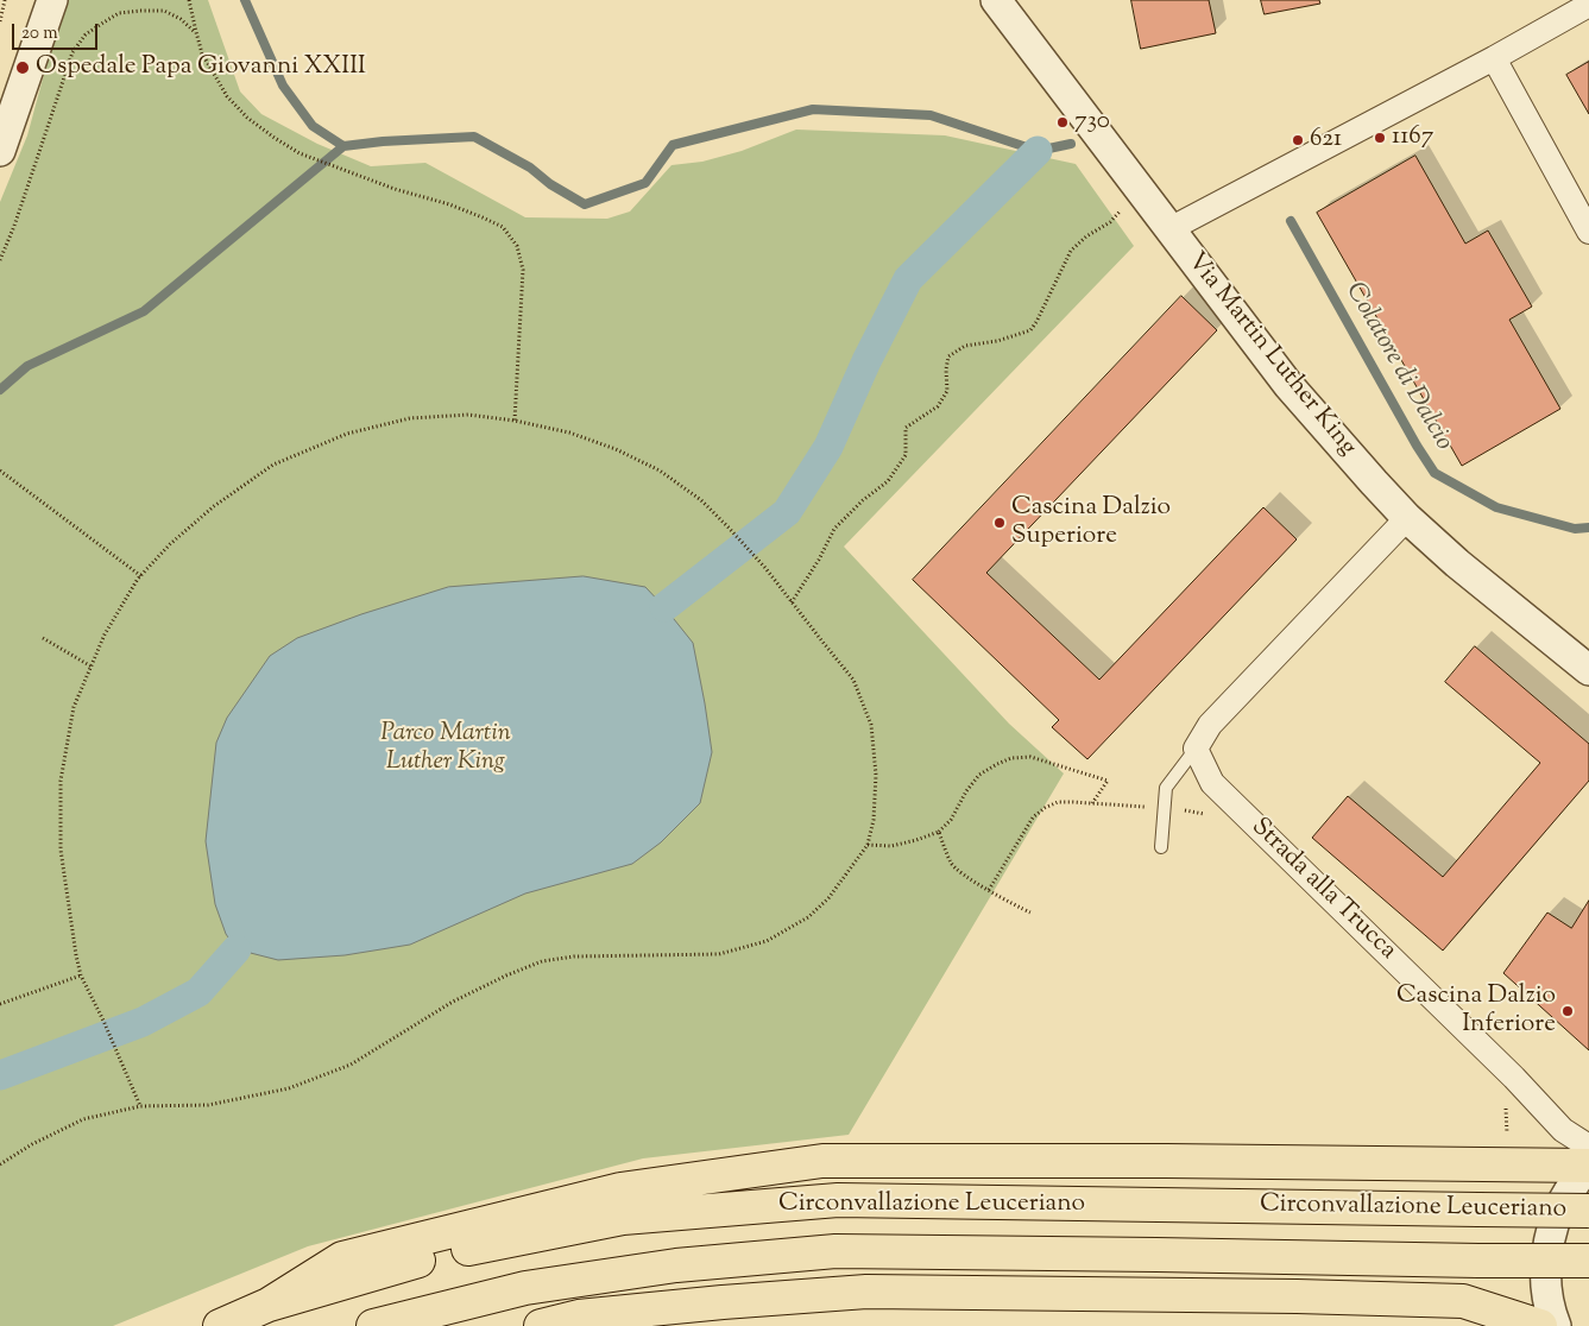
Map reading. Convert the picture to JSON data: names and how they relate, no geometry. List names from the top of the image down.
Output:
{
  "streets": {
    "highway": ["Circonvallazione Leuceriano"],
    "street": ["Via Martin Luther King", "Strada alla Trucca"]
  },
  "water": ["Colatore di Dalcio"],
  "parks": ["Parco Martin Luther King"],
  "places": [
    "Ospedale Papa Giovanni XXIII",
    "730",
    "1167",
    "621",
    "Cascina Dalzio Superiore",
    "Cascina Dalzio Inferiore"
  ],
  "scale_bar": "20 m"
}
